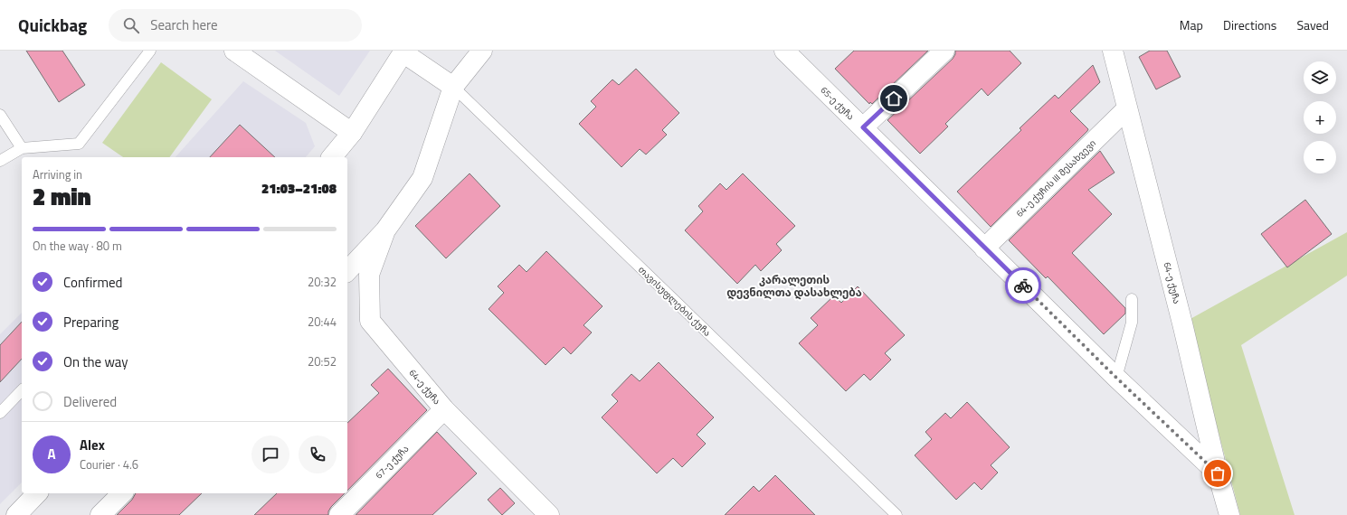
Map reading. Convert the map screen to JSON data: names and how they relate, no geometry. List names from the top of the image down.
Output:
{
  "streets": {
    "street": [
      "65-ე ქუჩა",
      "64-ე ქუჩის III შესახვევი",
      "64-ე ქუჩა",
      "67-ე ქუჩა"
    ],
    "lane": ["თავისუფლების ქუჩა"]
  },
  "crossings": [
    ["65-ე ქუჩა", "64-ე ქუჩის III შესახვევი"],
    ["65-ე ქუჩა", "64-ე ქუჩა"],
    ["64-ე ქუჩის III შესახვევი", "64-ე ქუჩა"],
    ["64-ე ქუჩა", "67-ე ქუჩა"]
  ],
  "districts": ["კარალეთის დევნილთა დასახლება"],
  "page": {
    "header": "Quickbag",
    "search": "Search here",
    "nav": ["Map", "Directions", "Saved"],
    "map_buttons": ["+", "−"],
    "heading": ["2 min", "Arriving in", "21:03–21:08"],
    "panel": ["Alex", "Courier · 4.6"],
    "bar": "On the way · 80 m",
    "list": [
      ["Confirmed", "20:32"],
      ["Preparing", "20:44"],
      ["On the way", "20:52"],
      "Delivered"
    ],
    "round": "A"
  }
}
